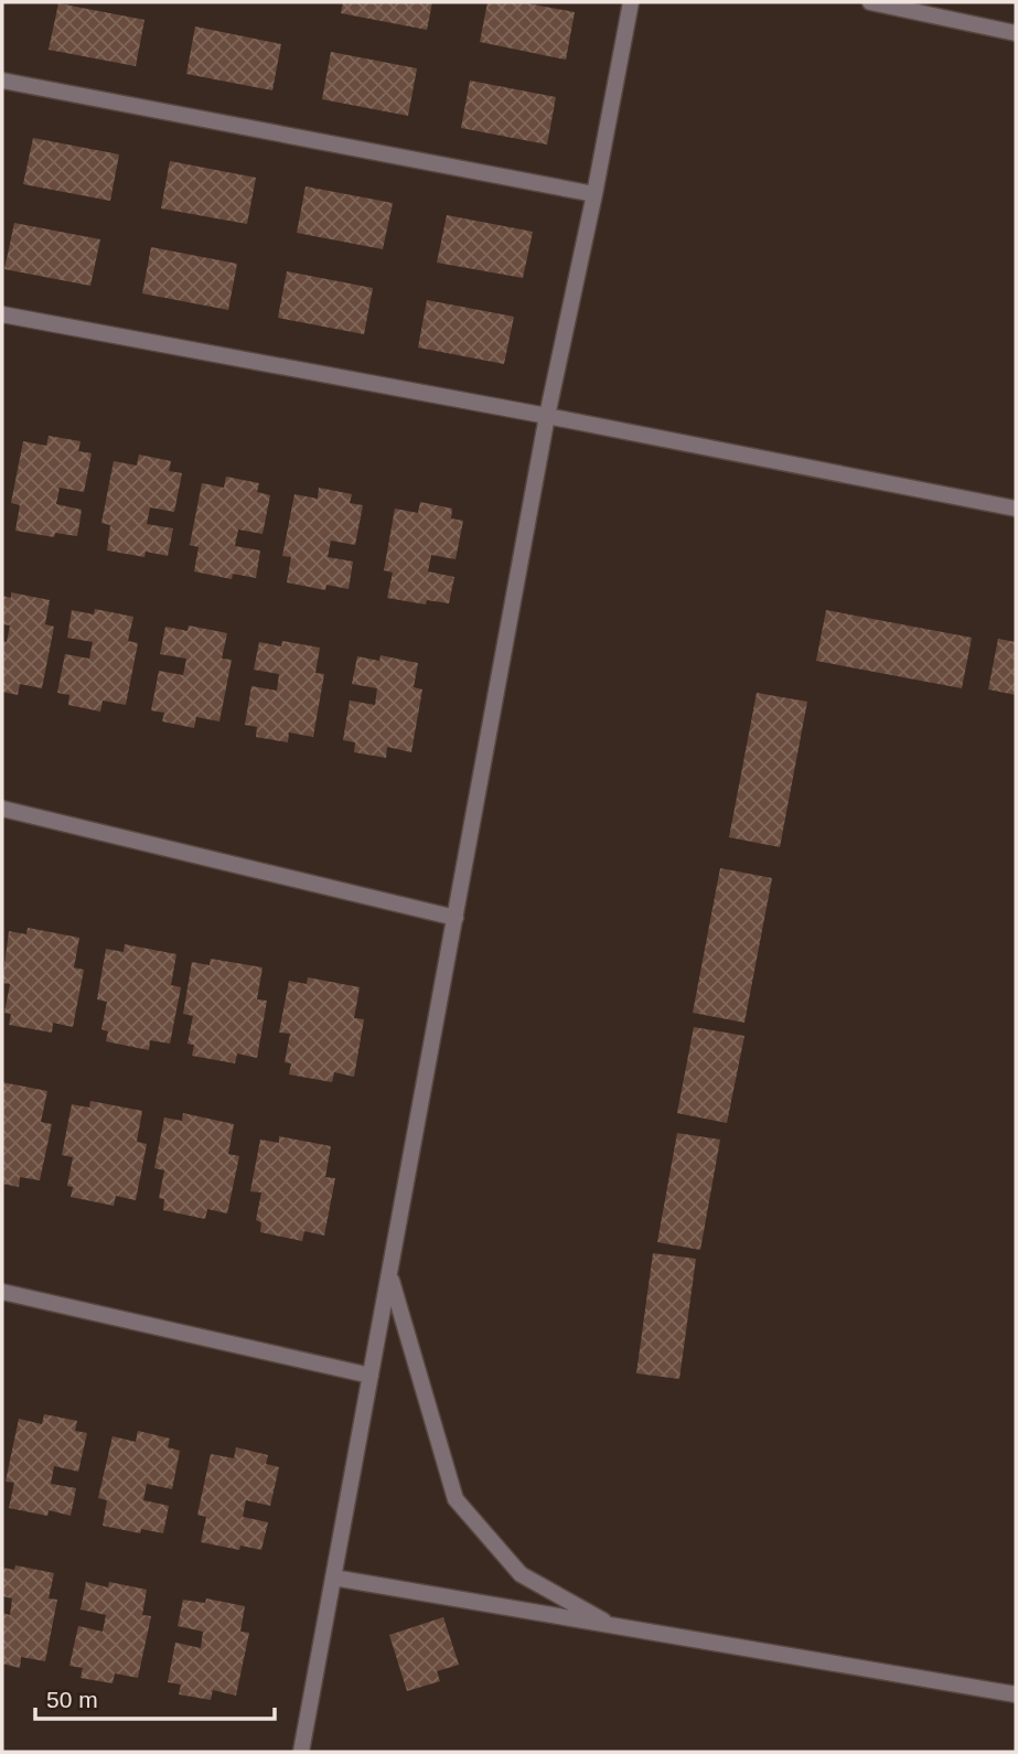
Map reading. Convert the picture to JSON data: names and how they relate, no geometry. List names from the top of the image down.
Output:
{
  "scale_bar": "50 m"
}
